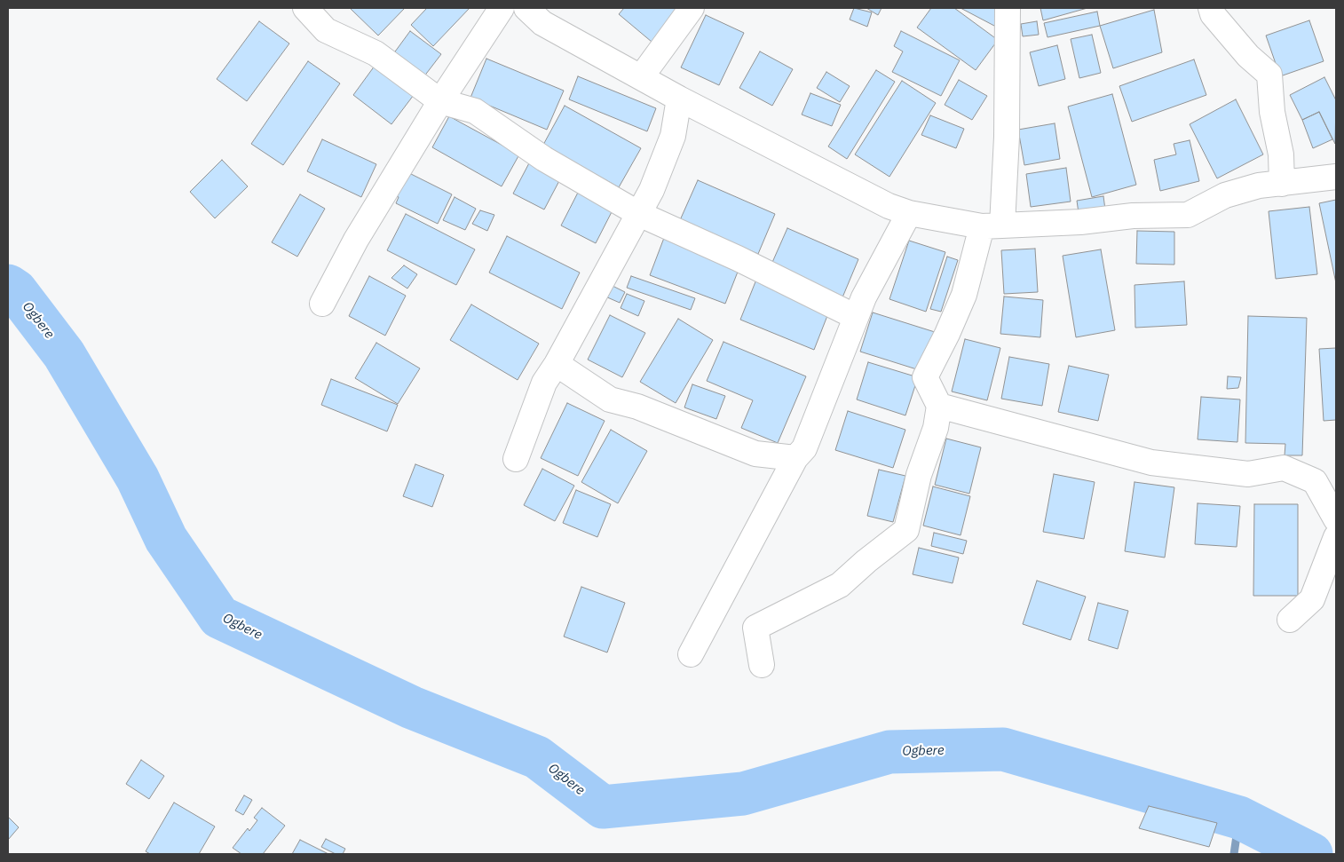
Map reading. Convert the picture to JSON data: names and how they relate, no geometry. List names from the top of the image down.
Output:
{
  "water": ["Ogbere"]
}
